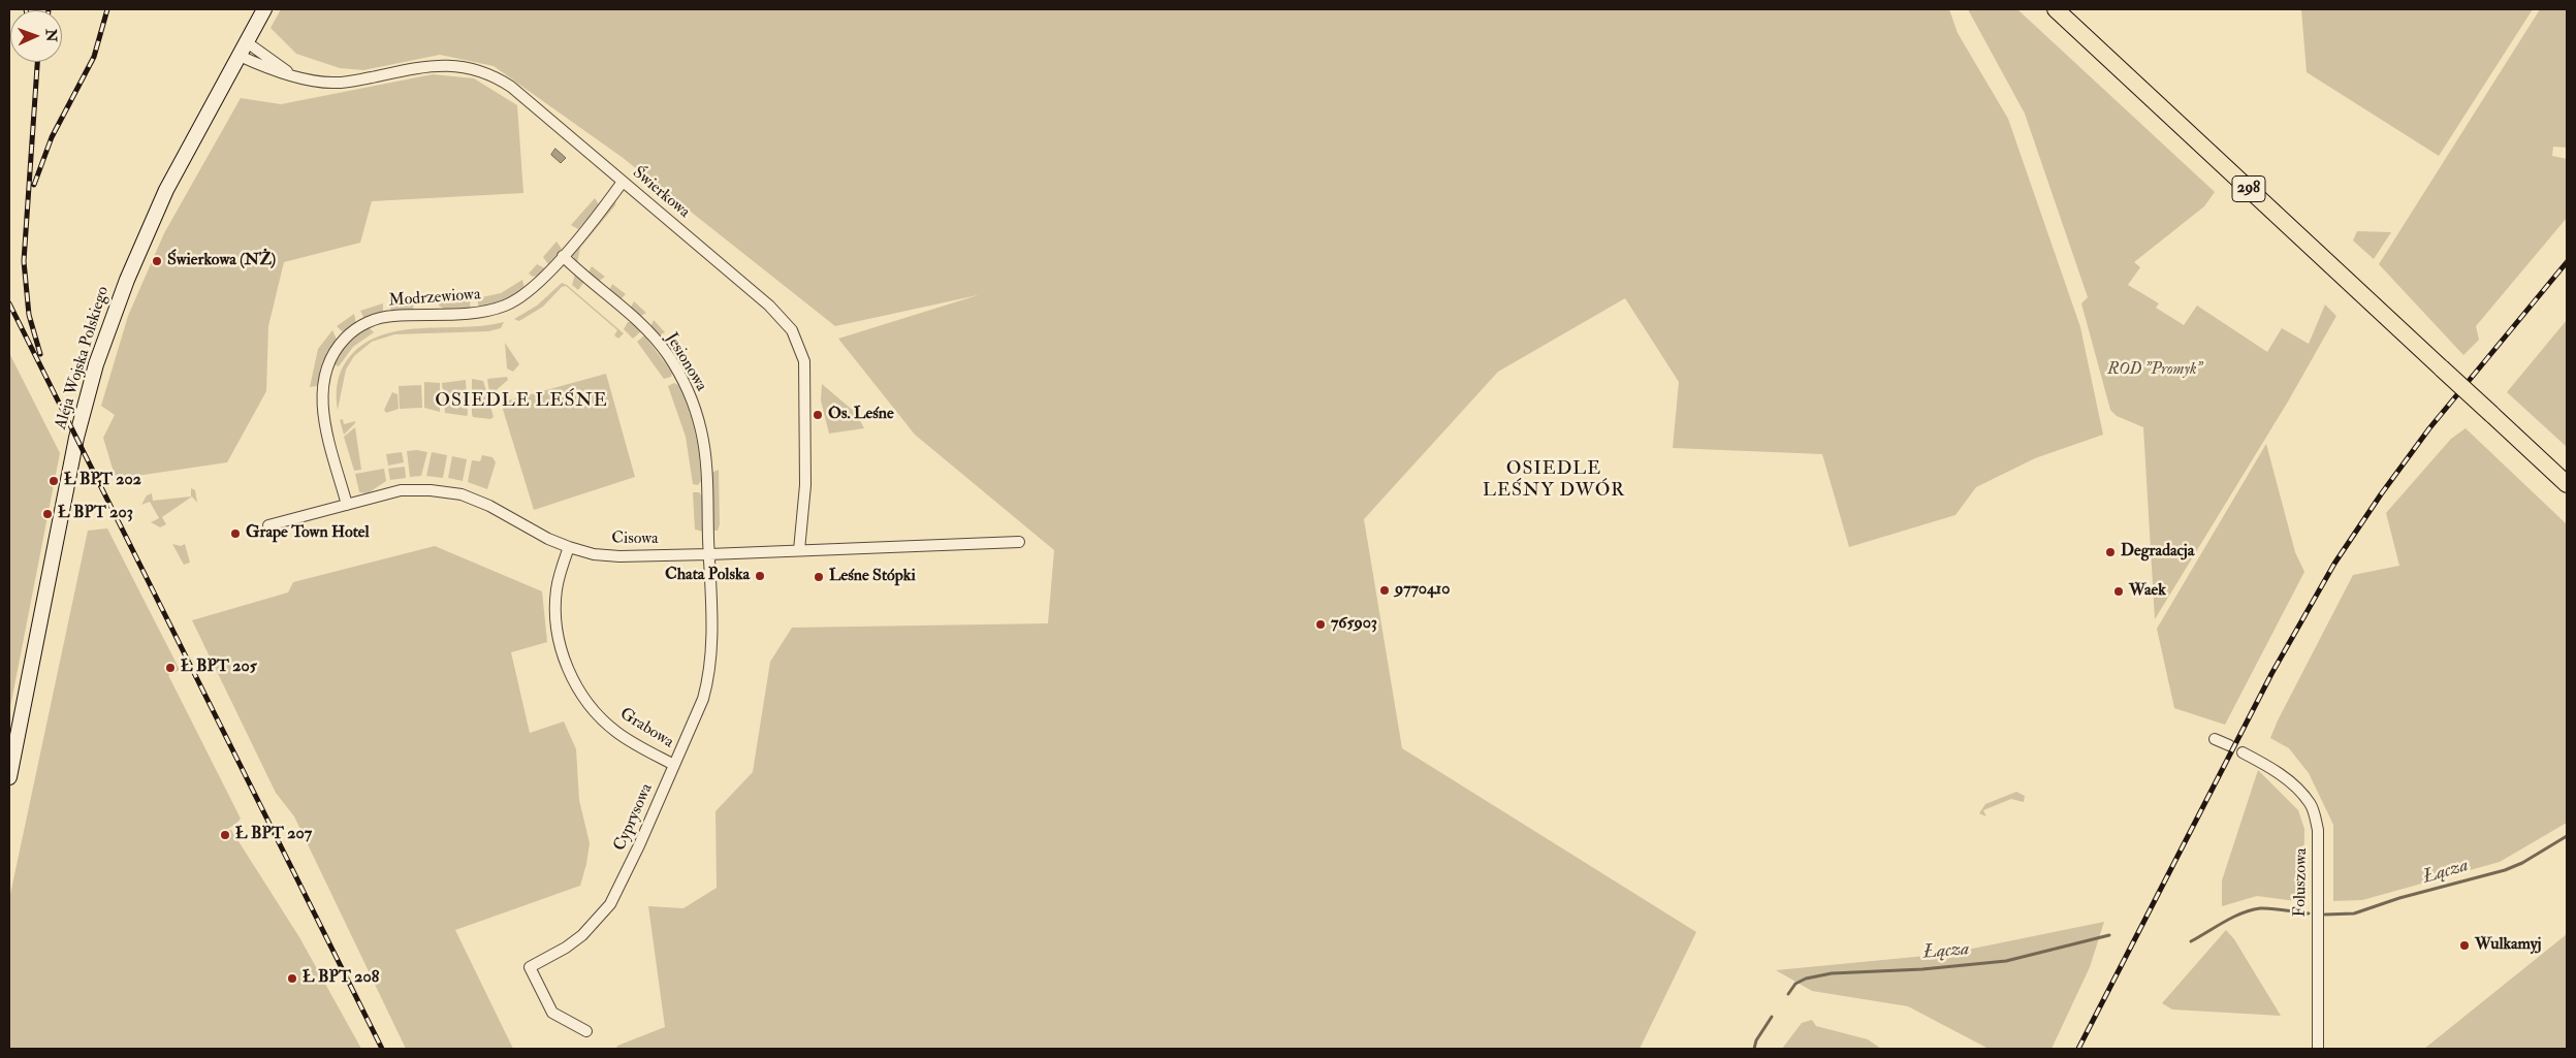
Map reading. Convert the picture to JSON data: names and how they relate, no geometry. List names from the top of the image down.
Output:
{
  "streets": {
    "main road": ["298", "Aleja Wojska Polskiego"],
    "street": [
      "Świerkowa",
      "Modrzewiowa",
      "Jesionowa",
      "Cisowa",
      "Grabowa",
      "Cyprysowa",
      "Foluszowa"
    ]
  },
  "crossings": [
    ["Świerkowa", "Modrzewiowa"],
    ["Świerkowa", "Aleja Wojska Polskiego"],
    ["Świerkowa", "Cisowa"],
    ["Modrzewiowa", "Jesionowa"],
    ["Modrzewiowa", "Cisowa"],
    ["Jesionowa", "Cisowa"],
    ["Jesionowa", "Cyprysowa"],
    ["Cisowa", "Grabowa"],
    ["Cisowa", "Cyprysowa"],
    ["Grabowa", "Cyprysowa"]
  ],
  "districts": ["OSIEDLE LEŚNE", "OSIEDLE LEŚNY DWÓR"],
  "water": ["Łącza"],
  "parks": ["ROD \"Promyk\""],
  "places": [
    "Świerkowa (NŻ)",
    "Os. Leśne",
    "Ł BPT 202",
    "Ł BPT 203",
    "Grape Town Hotel",
    "Degradacja",
    "Chata Polska",
    "Leśne Stópki",
    "9770410",
    "Waek",
    "765903",
    "Ł BPT 205",
    "Ł BPT 207",
    "Wulkamyj",
    "Ł BPT 208"
  ],
  "north": "right"
}
